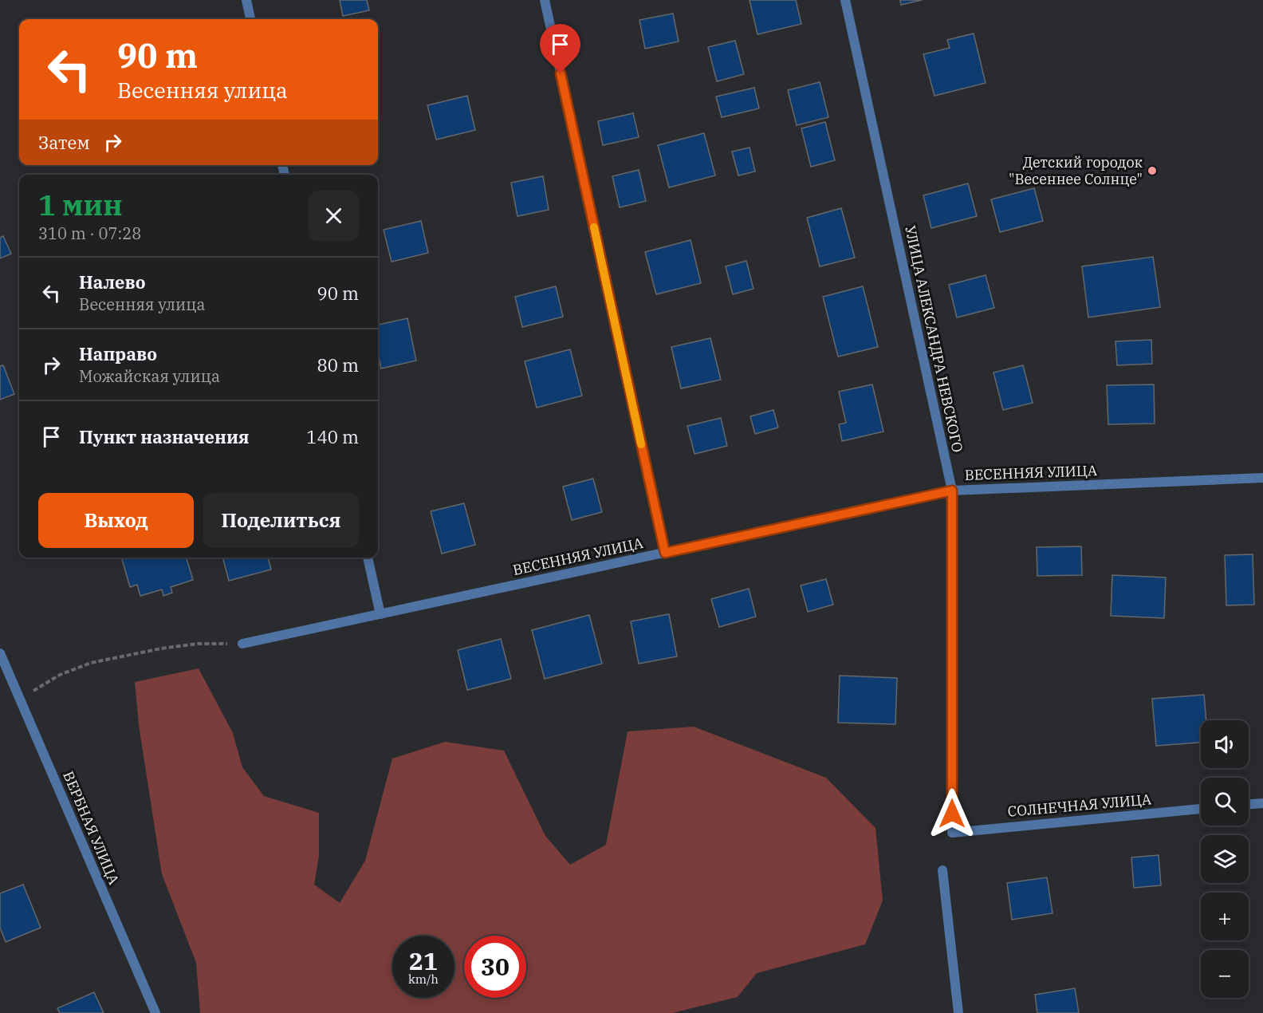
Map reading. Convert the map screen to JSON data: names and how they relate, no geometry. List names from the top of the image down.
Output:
{
  "streets": {
    "street": [
      "УЛИЦА АЛЕКСАНДРА НЕВСКОГО",
      "ВЕСЕННЯЯ УЛИЦА",
      "СОЛНЕЧНАЯ УЛИЦА",
      "ВЕРБНАЯ УЛИЦА"
    ]
  },
  "crossings": [
    ["УЛИЦА АЛЕКСАНДРА НЕВСКОГО", "ВЕСЕННЯЯ УЛИЦА"],
    ["УЛИЦА АЛЕКСАНДРА НЕВСКОГО", "СОЛНЕЧНАЯ УЛИЦА"]
  ],
  "places": ["Детский городок \"Весеннее Солнце\""],
  "page": {
    "turn": ["90 m", "Весенняя улица"],
    "then": "Затем",
    "heading": ["1 мин", "310 m · 07:28"],
    "list": [
      {
        "name": "Налево",
        "note": "Весенняя улица",
        "value": "90 m"
      },
      {
        "name": "Направо",
        "note": "Можайская улица",
        "value": "80 m"
      },
      {
        "name": "Пункт назначения",
        "value": "140 m"
      }
    ],
    "buttons": ["Выход", "Поделиться"],
    "map_buttons": ["+", "−"],
    "speed": "21 km/h",
    "limit": "30"
  }
}
